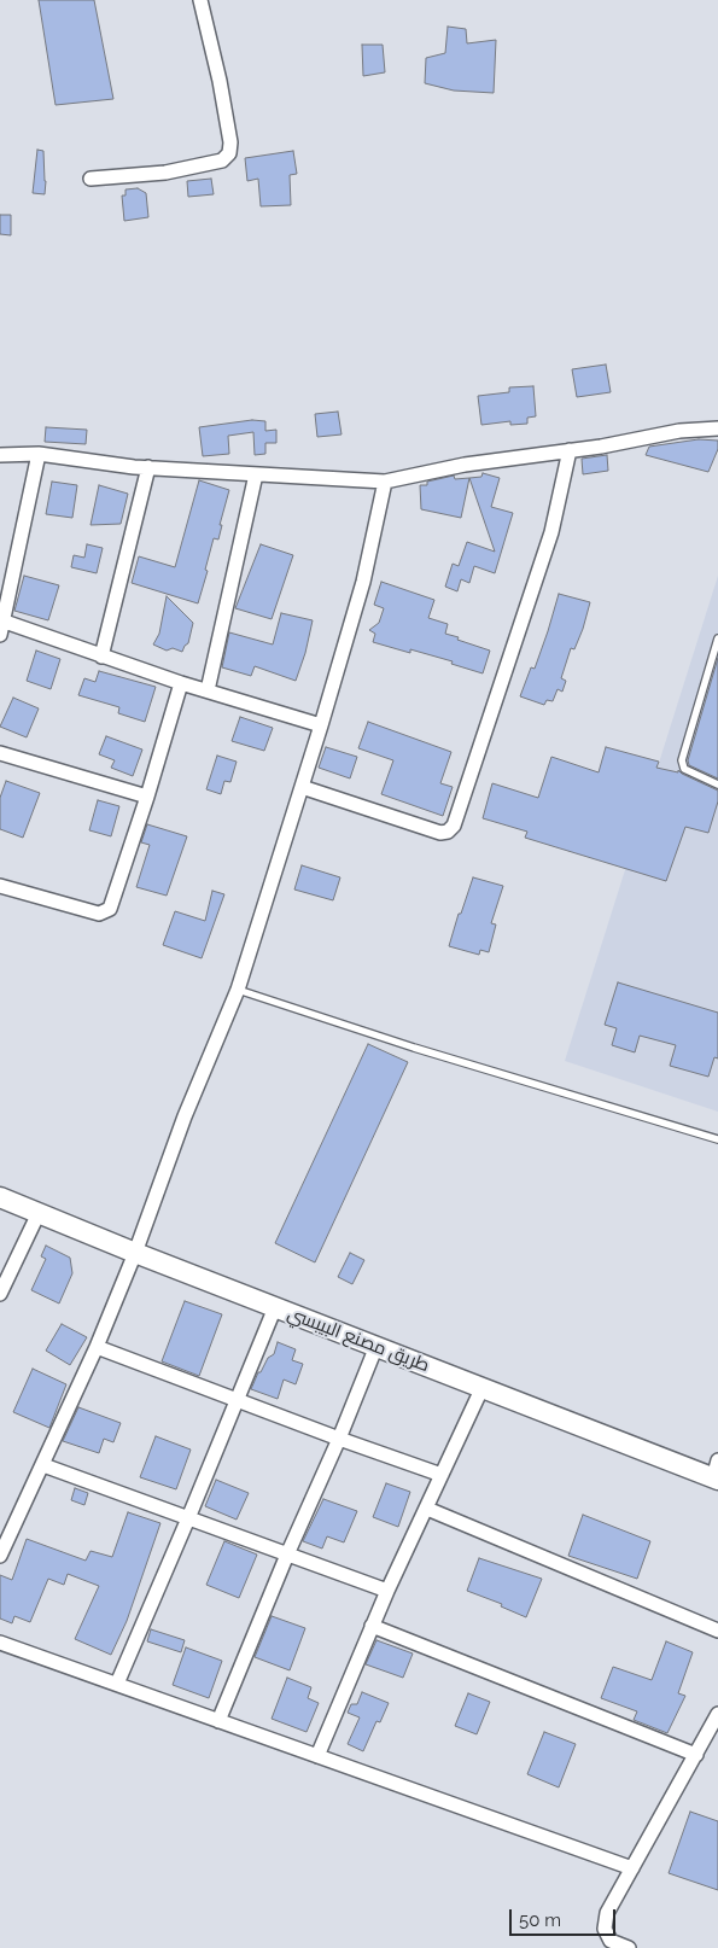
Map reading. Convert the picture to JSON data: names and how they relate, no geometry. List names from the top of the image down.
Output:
{
  "streets": {
    "main road": ["طريق مصنع البيبسي"]
  },
  "scale_bar": "50 m"
}
